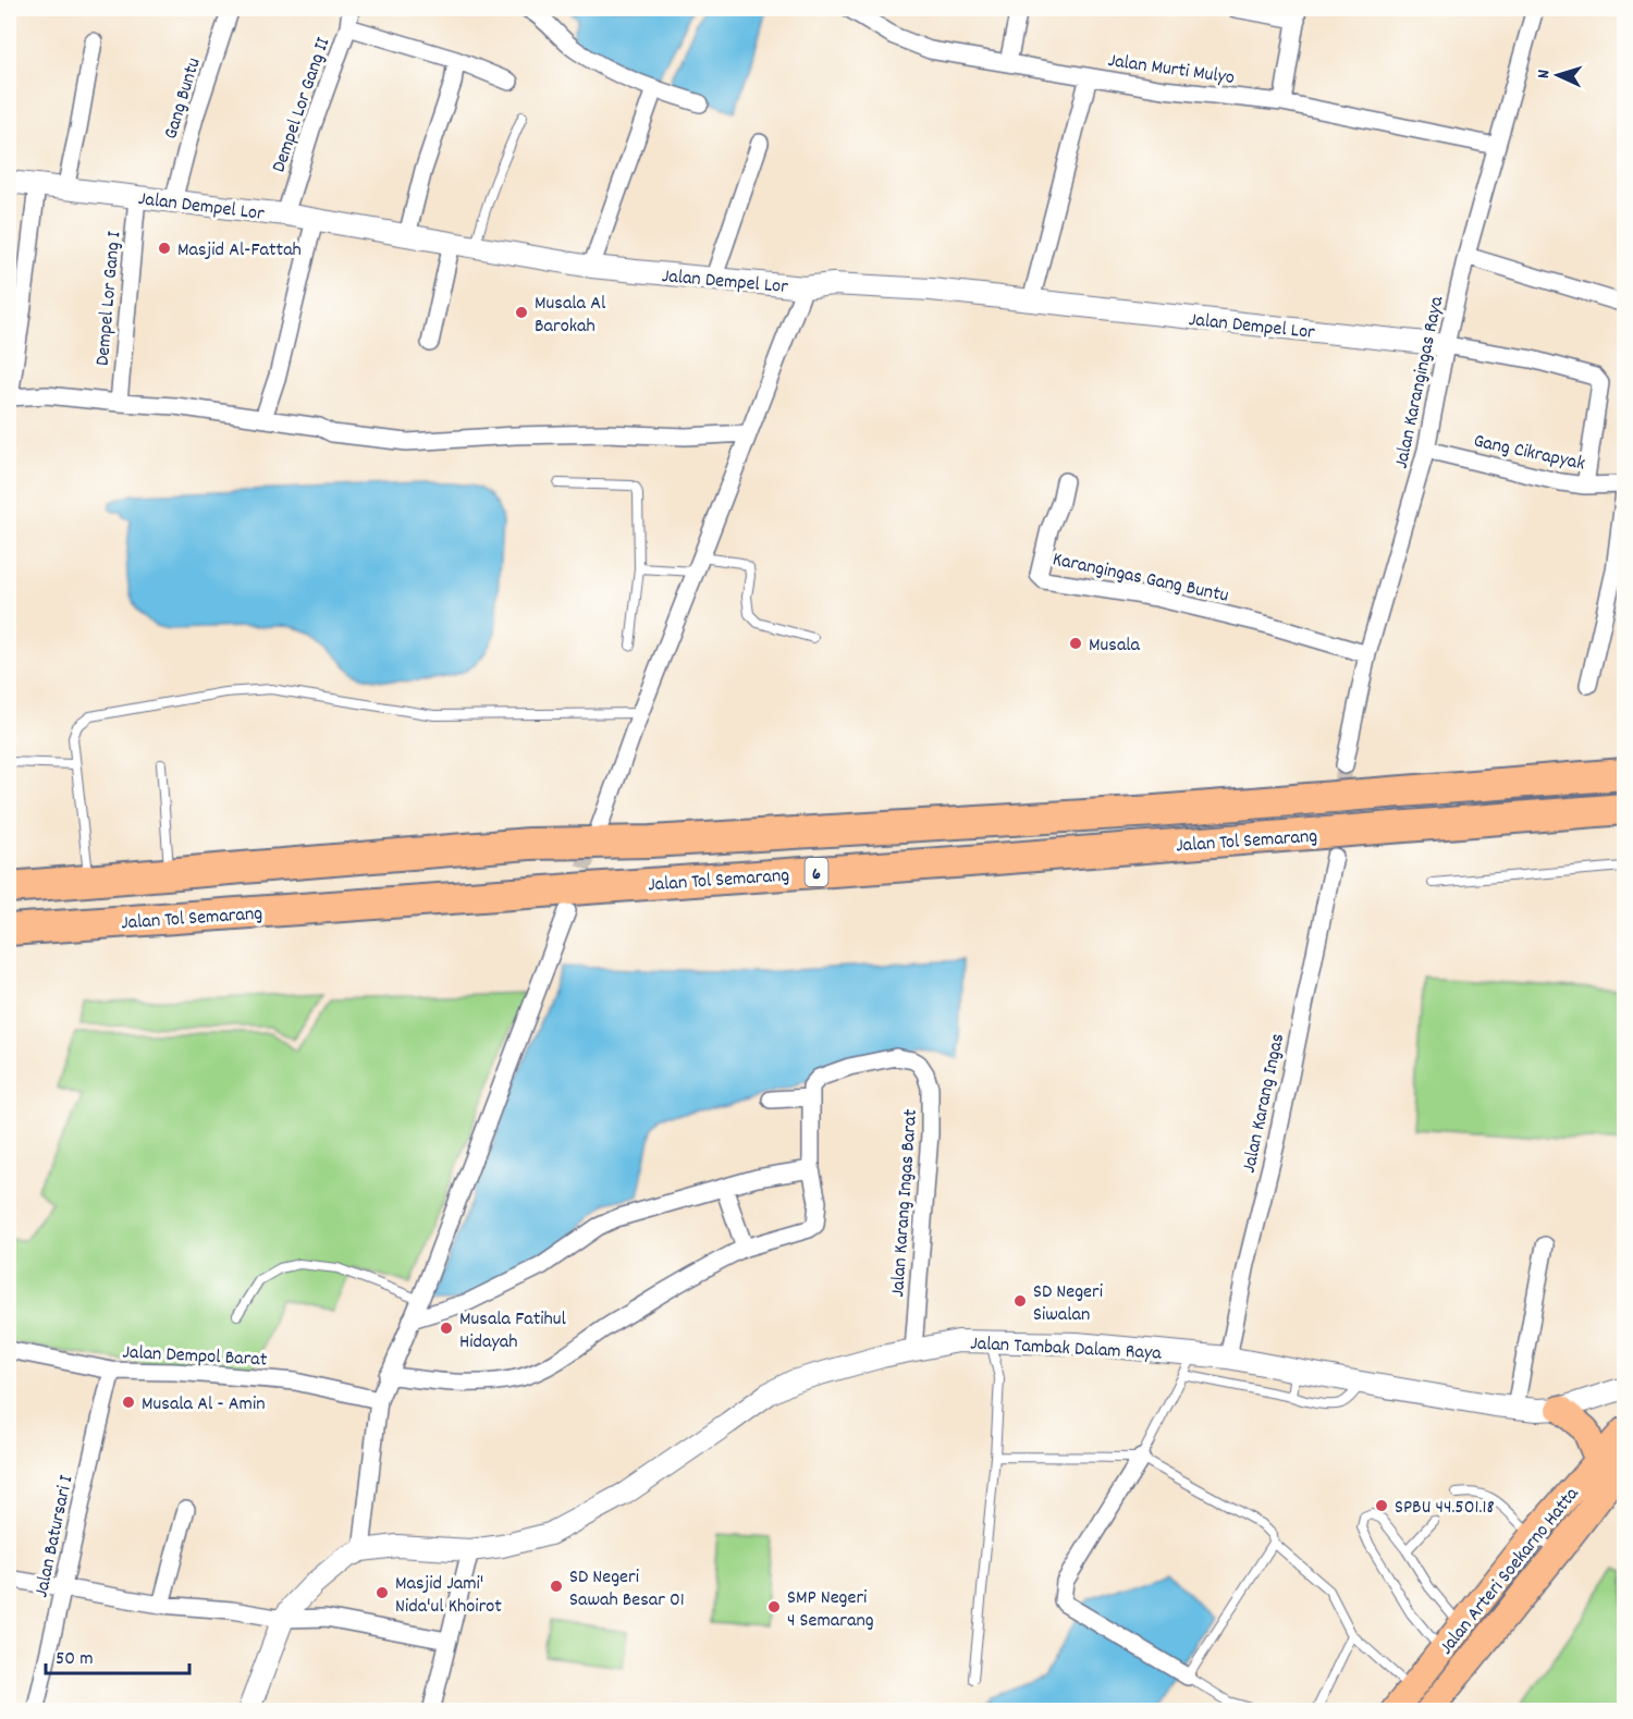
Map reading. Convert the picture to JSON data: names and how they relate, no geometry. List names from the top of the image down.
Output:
{
  "streets": {
    "highway": ["Jalan Tol Semarang", "6"],
    "main road": ["Jalan Arteri Soekarno Hatta"],
    "street": [
      "Jalan Murti Mulyo",
      "Gang Buntu",
      "Dempel Lor Gang II",
      "Jalan Dempel Lor",
      "Dempel Lor Gang I",
      "Jalan Karangingas Raya",
      "Gang Cikrapyak",
      "Karangingas Gang Buntu",
      "Jalan Karang Ingas",
      "Jalan Karang Ingas Barat",
      "Jalan Tambak Dalam Raya",
      "Jalan Dempol Barat",
      "Jalan Batursari I"
    ]
  },
  "crossings": [
    ["Jalan Murti Mulyo", "Jalan Karangingas Raya"],
    ["Gang Buntu", "Jalan Dempel Lor"],
    ["Dempel Lor Gang II", "Jalan Dempel Lor"],
    ["Jalan Dempel Lor", "Dempel Lor Gang I"],
    ["Jalan Dempel Lor", "Jalan Karangingas Raya"],
    ["Jalan Karangingas Raya", "Gang Cikrapyak"],
    ["Jalan Karangingas Raya", "Karangingas Gang Buntu"],
    ["Jalan Karang Ingas", "Jalan Tambak Dalam Raya"],
    ["Jalan Karang Ingas Barat", "Jalan Tambak Dalam Raya"],
    ["Jalan Dempol Barat", "Jalan Batursari I"]
  ],
  "places": [
    "Masjid Al-Fattah",
    "Musala Al Barokah",
    "Musala",
    "SD Negeri Siwalan",
    "Musala Fatihul Hidayah",
    "Musala Al - Amin",
    "SPBU 44.501.18",
    "SD Negeri Sawah Besar 01",
    "Masjid Jami' Nida'ul Khoirot",
    "SMP Negeri 4 Semarang"
  ],
  "scale_bar": "50 m",
  "north": "left"
}
